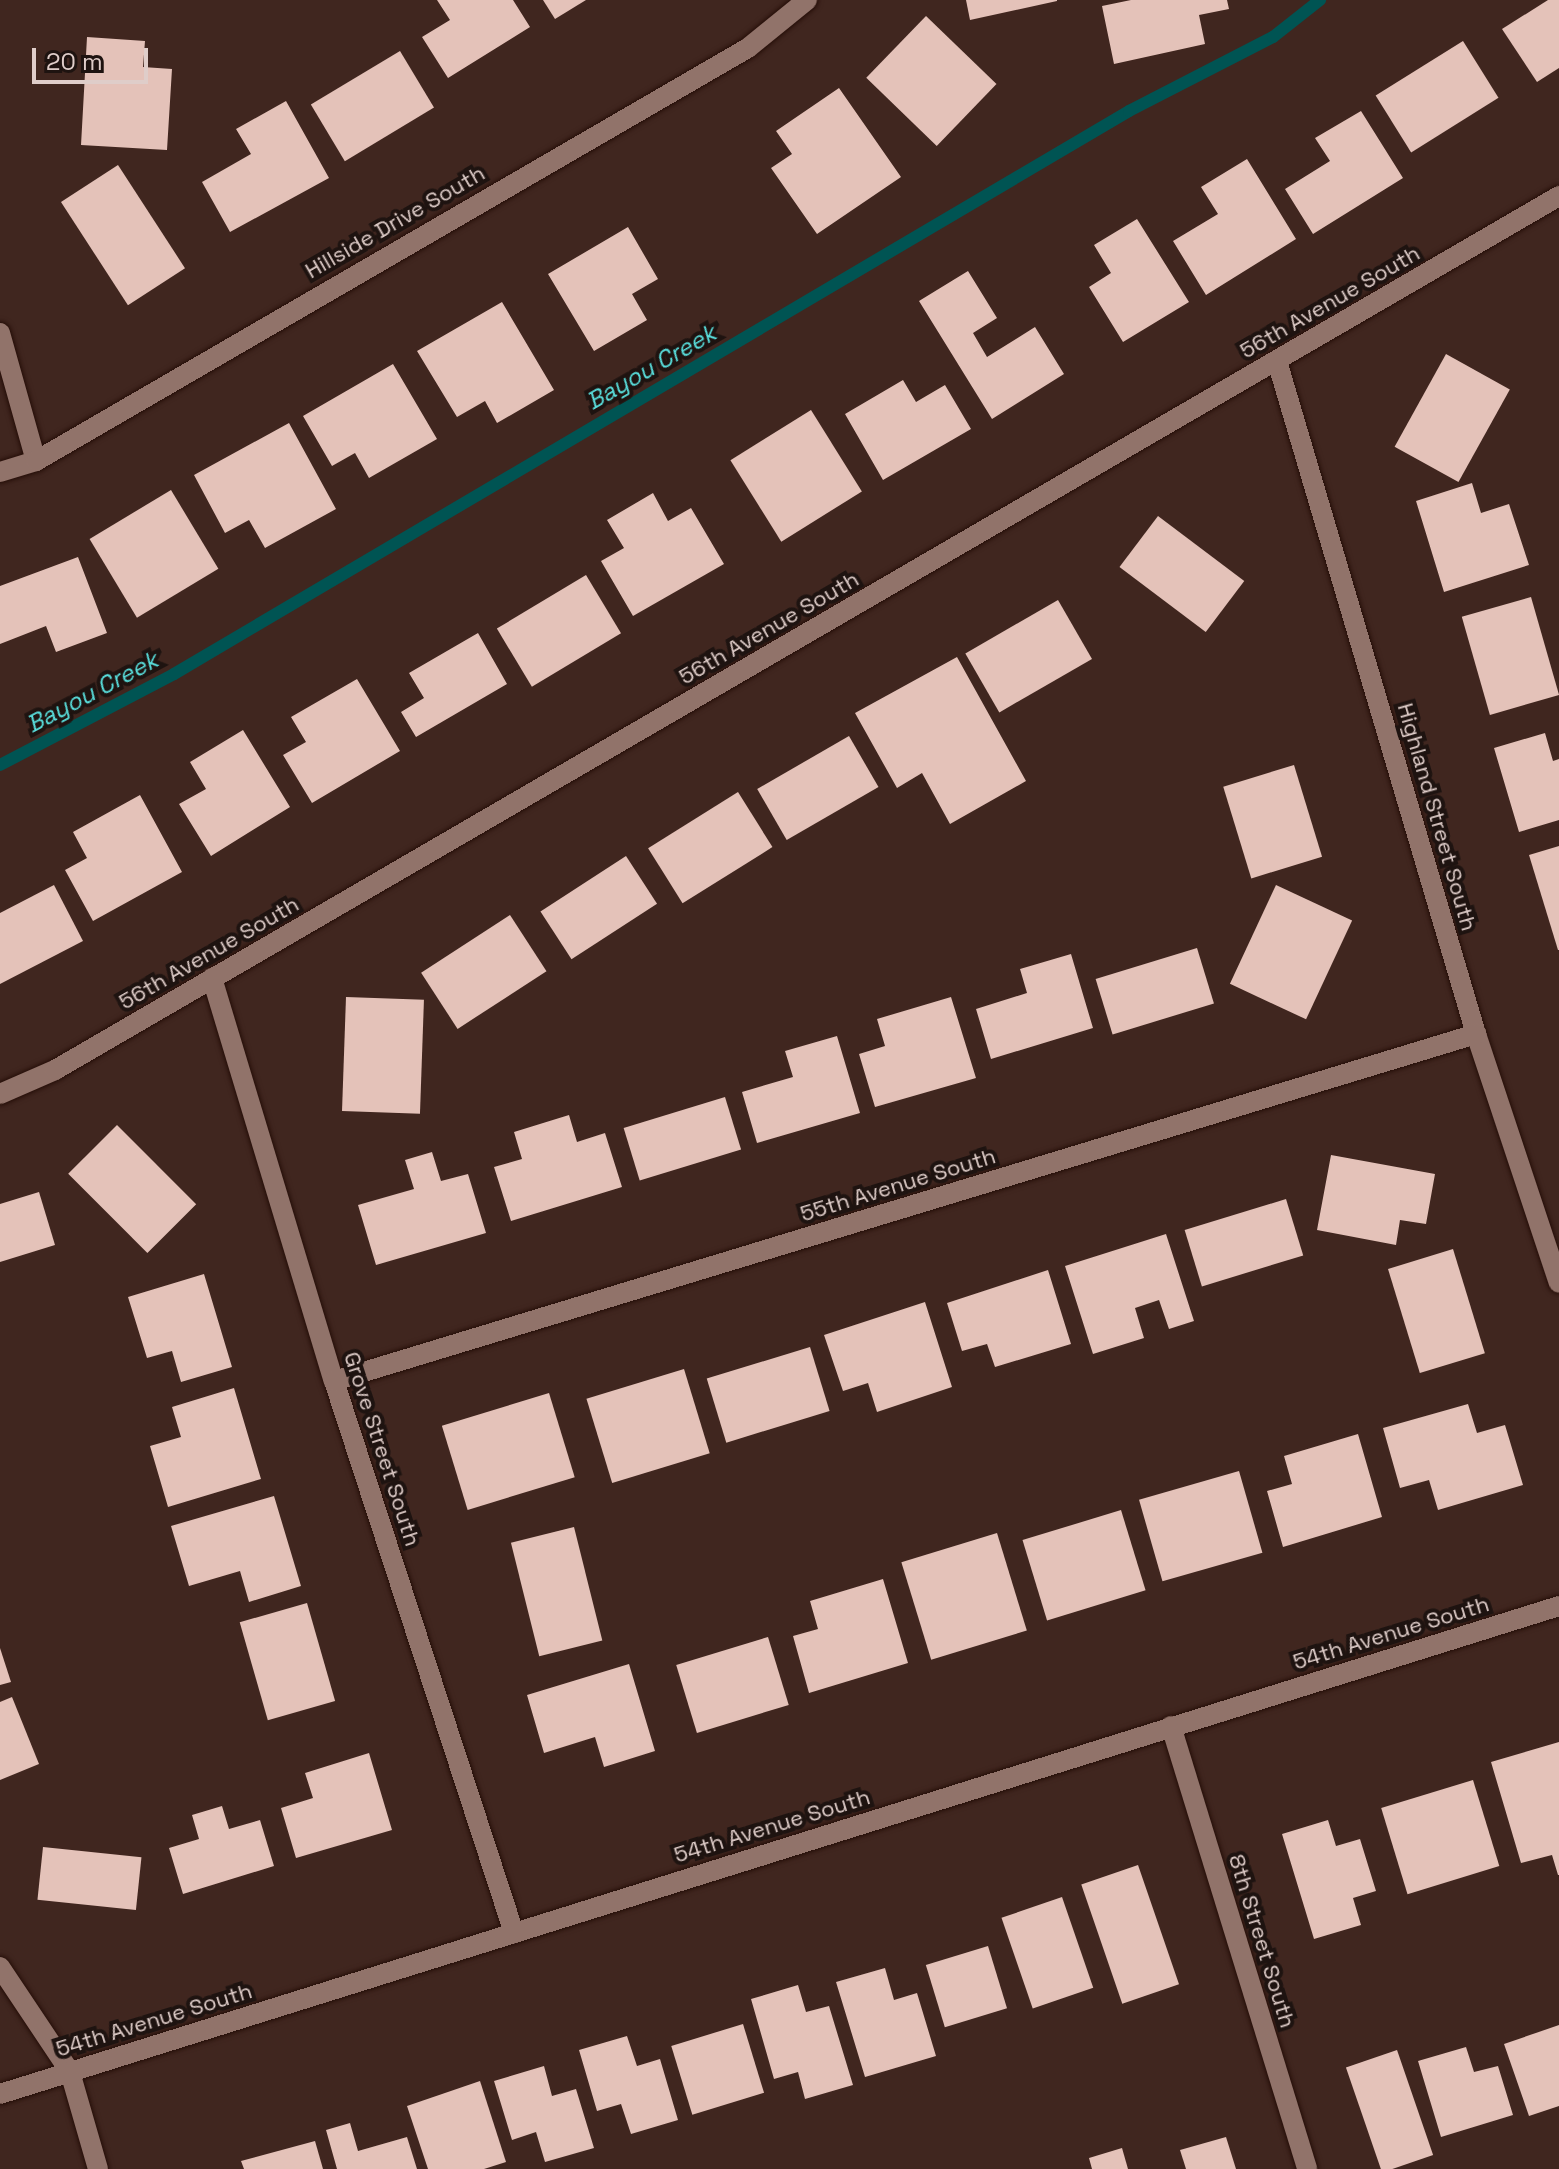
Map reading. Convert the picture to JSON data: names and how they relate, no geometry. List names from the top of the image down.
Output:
{
  "streets": {
    "street": [
      "Hillside Drive South",
      "56th Avenue South",
      "Highland Street South",
      "55th Avenue South",
      "Grove Street South",
      "54th Avenue South",
      "8th Street South"
    ]
  },
  "crossings": [
    ["56th Avenue South", "Highland Street South"],
    ["56th Avenue South", "Grove Street South"],
    ["Highland Street South", "55th Avenue South"],
    ["55th Avenue South", "Grove Street South"],
    ["Grove Street South", "54th Avenue South"],
    ["54th Avenue South", "8th Street South"]
  ],
  "water": ["Bayou Creek"],
  "scale_bar": "20 m"
}
